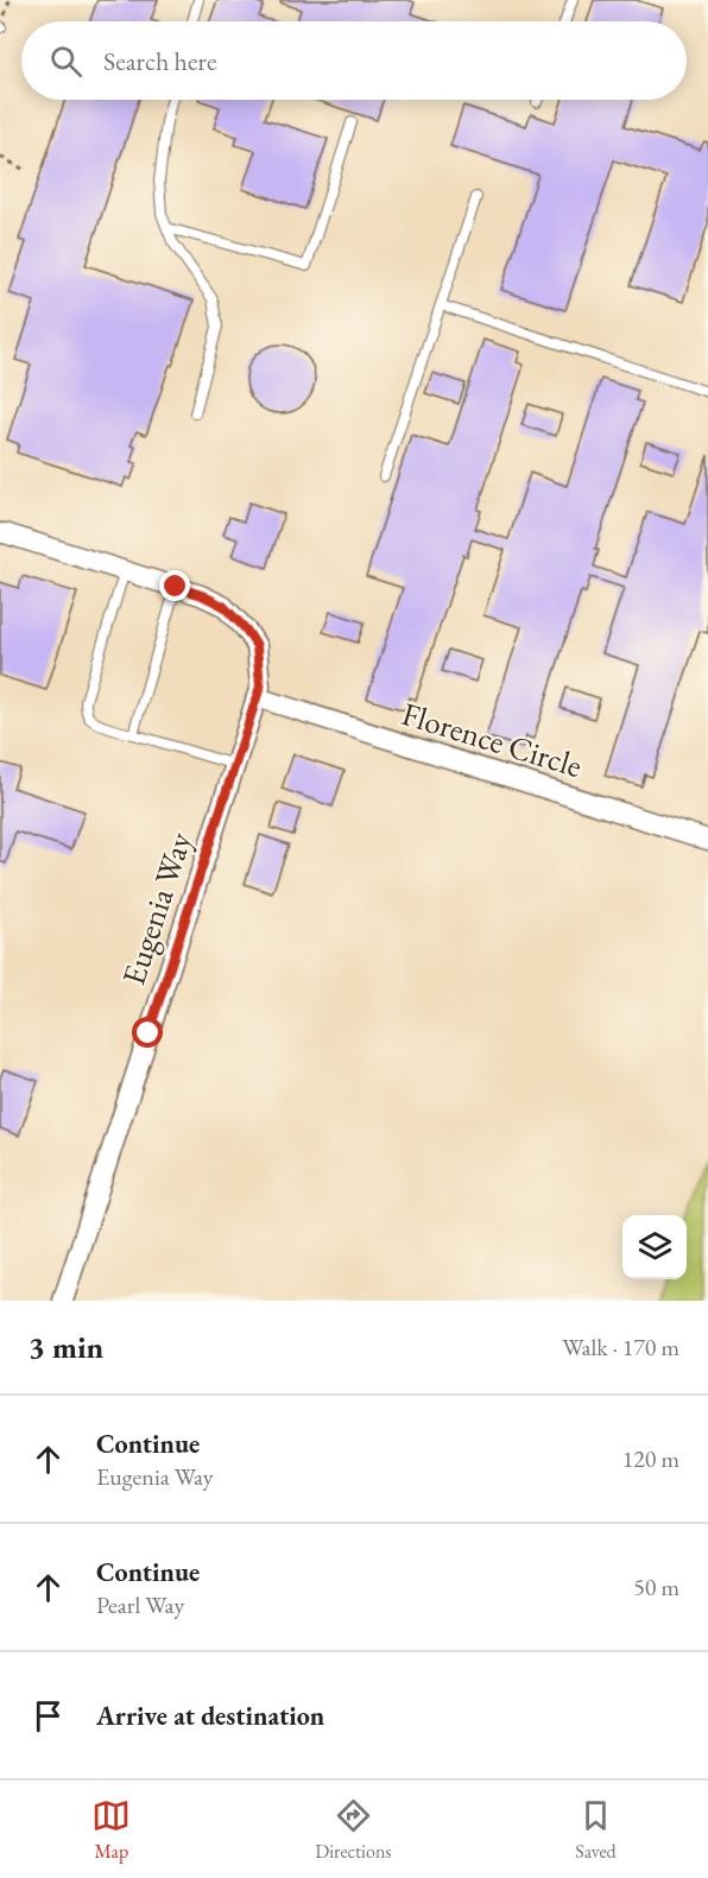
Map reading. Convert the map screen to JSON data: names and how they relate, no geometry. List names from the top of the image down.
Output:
{
  "streets": {
    "street": ["Florence Circle", "Eugenia Way"]
  },
  "crossings": [
    ["Florence Circle", "Eugenia Way"]
  ],
  "page": {
    "search": "Search here",
    "heading": ["3 min", "Walk · 170 m"],
    "list": [
      ["Continue", "Eugenia Way", "120 m"],
      ["Continue", "Pearl Way", "50 m"],
      "Arrive at destination"
    ],
    "nav": ["Map", "Directions", "Saved"]
  }
}
